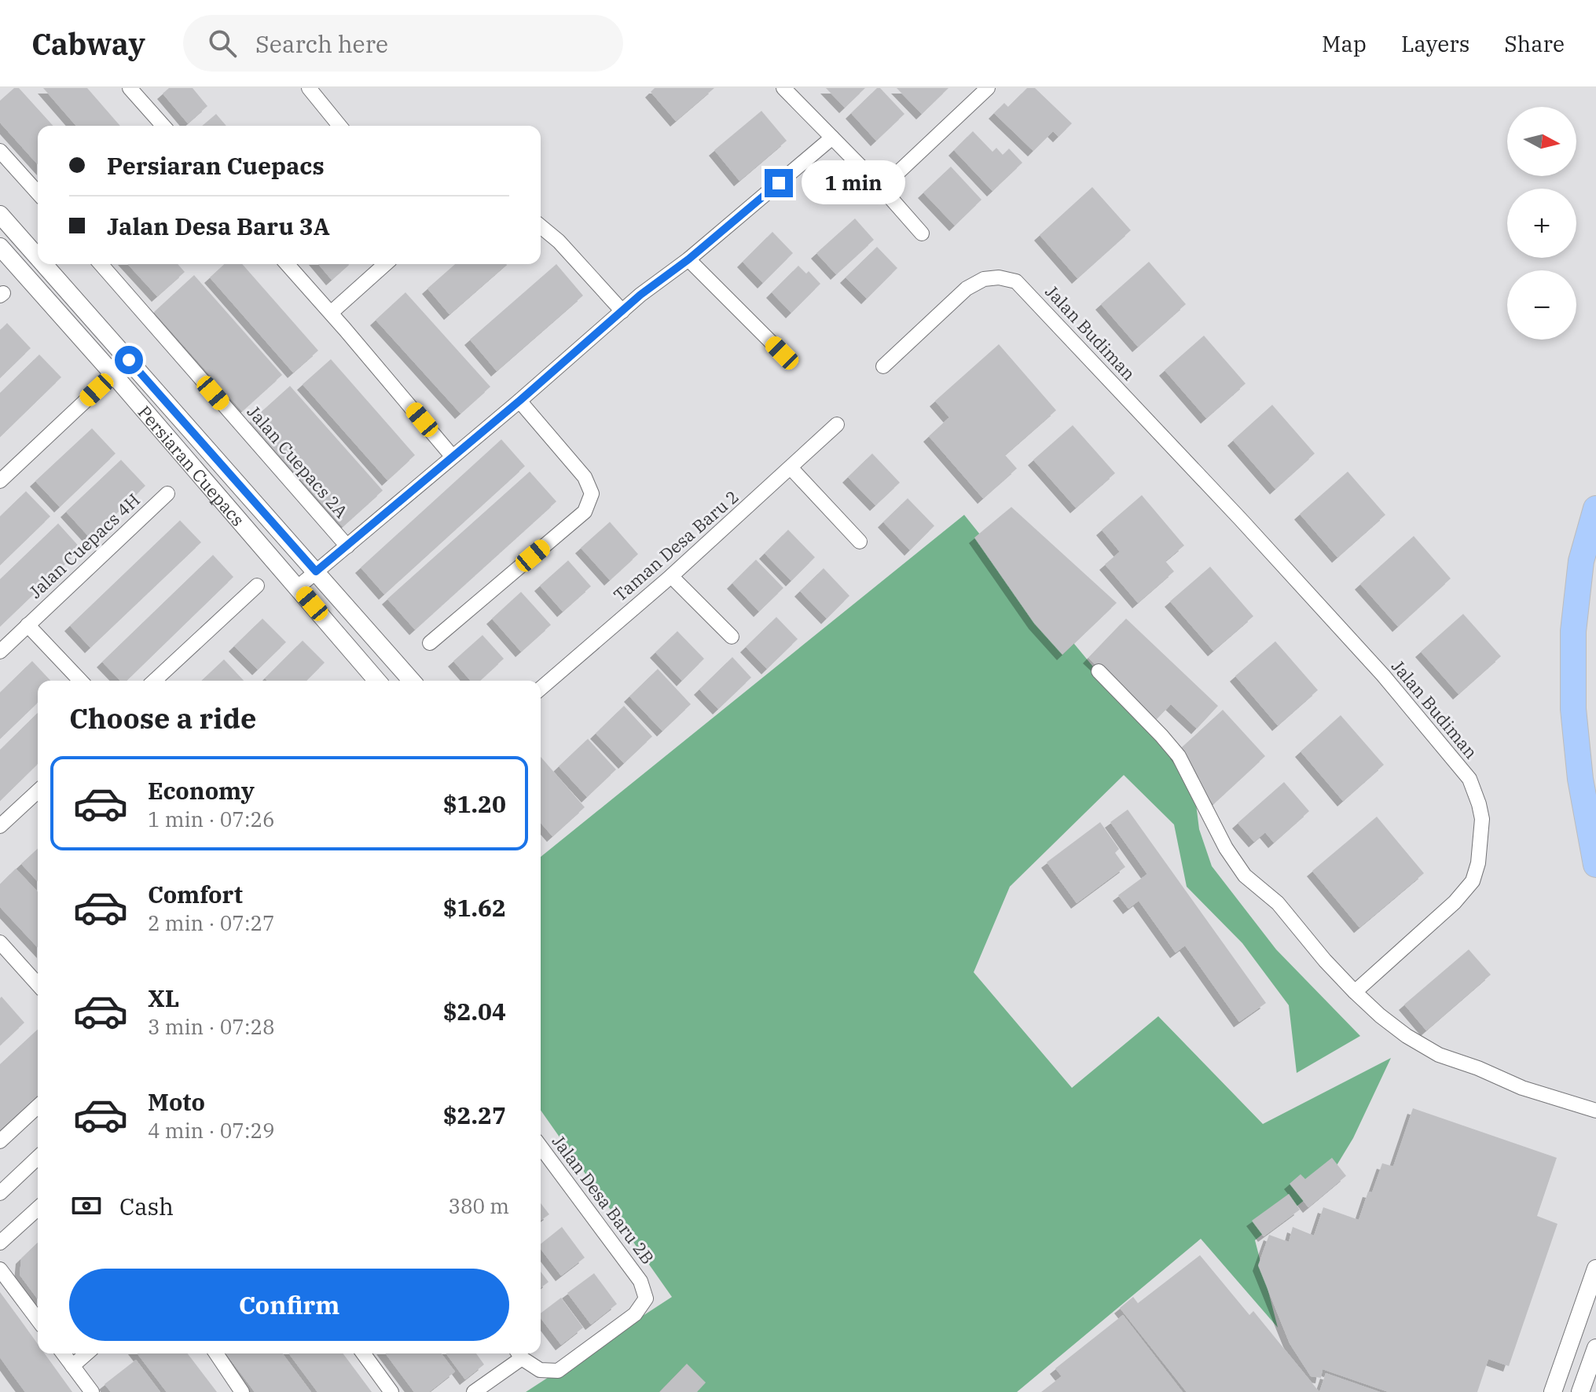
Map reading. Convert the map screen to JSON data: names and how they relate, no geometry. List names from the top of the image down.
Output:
{
  "streets": {
    "street": [
      "Jalan Budiman",
      "Jalan Cuepacs 2A",
      "Persiaran Cuepacs",
      "Jalan Cuepacs 4H",
      "Taman Desa Baru 2",
      "Jalan Desa Baru 2B"
    ]
  },
  "north": "right",
  "page": {
    "header": "Cabway",
    "search": "Search here",
    "nav": ["Map", "Layers", "Share"],
    "map_buttons": ["+", "−"],
    "banner": ["Persiaran Cuepacs", "Jalan Desa Baru 3A"],
    "bubble": "1 min",
    "heading": "Choose a ride",
    "list": [
      {
        "name": "Economy",
        "note": "1 min · 07:26",
        "value": "$1.20"
      },
      {
        "name": "Comfort",
        "note": "2 min · 07:27",
        "value": "$1.62"
      },
      {
        "name": "XL",
        "note": "3 min · 07:28",
        "value": "$2.04"
      },
      {
        "name": "Moto",
        "note": "4 min · 07:29",
        "value": "$2.27"
      }
    ],
    "pay": ["Cash", "380 m"],
    "buttons": "Confirm"
  }
}
